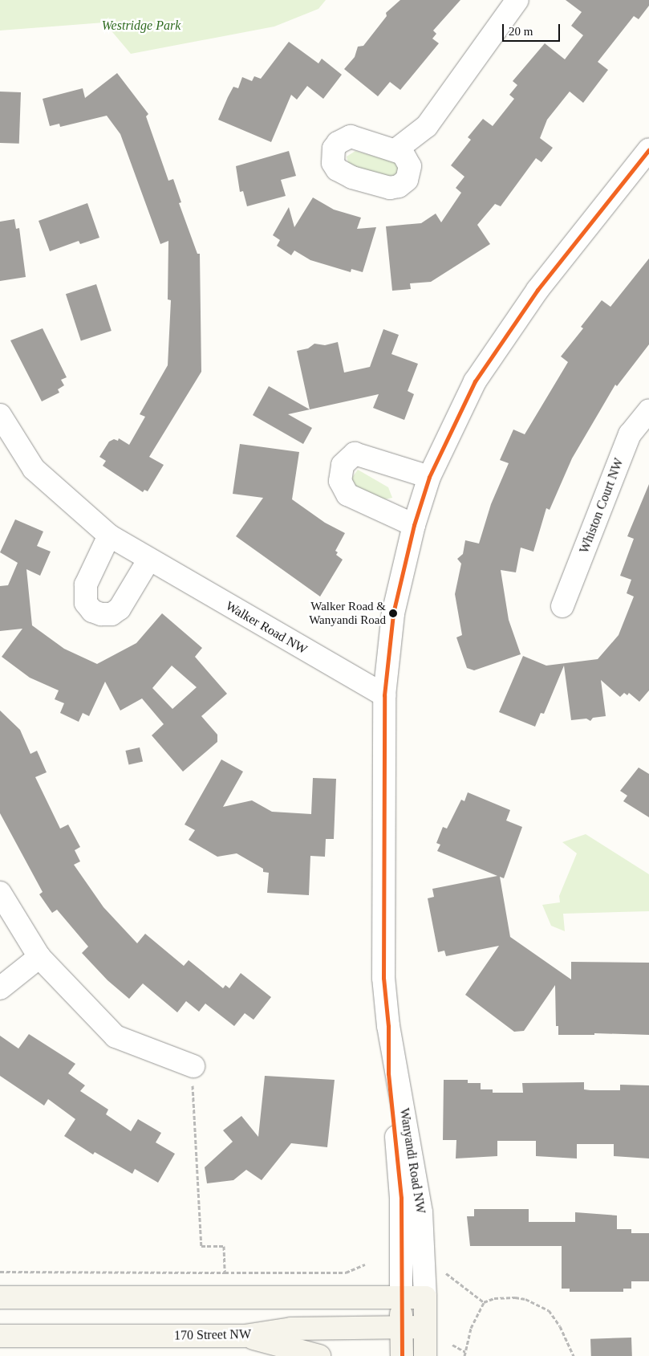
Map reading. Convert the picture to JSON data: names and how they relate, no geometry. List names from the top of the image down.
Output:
{
  "streets": {
    "main road": ["170 Street NW"],
    "street": ["Whiston Court NW", "Walker Road NW", "Wanyandi Road NW"]
  },
  "crossings": [
    ["Walker Road NW", "Wanyandi Road NW"]
  ],
  "parks": ["Westridge Park"],
  "places": ["Walker Road & Wanyandi Road"],
  "scale_bar": "20 m"
}
